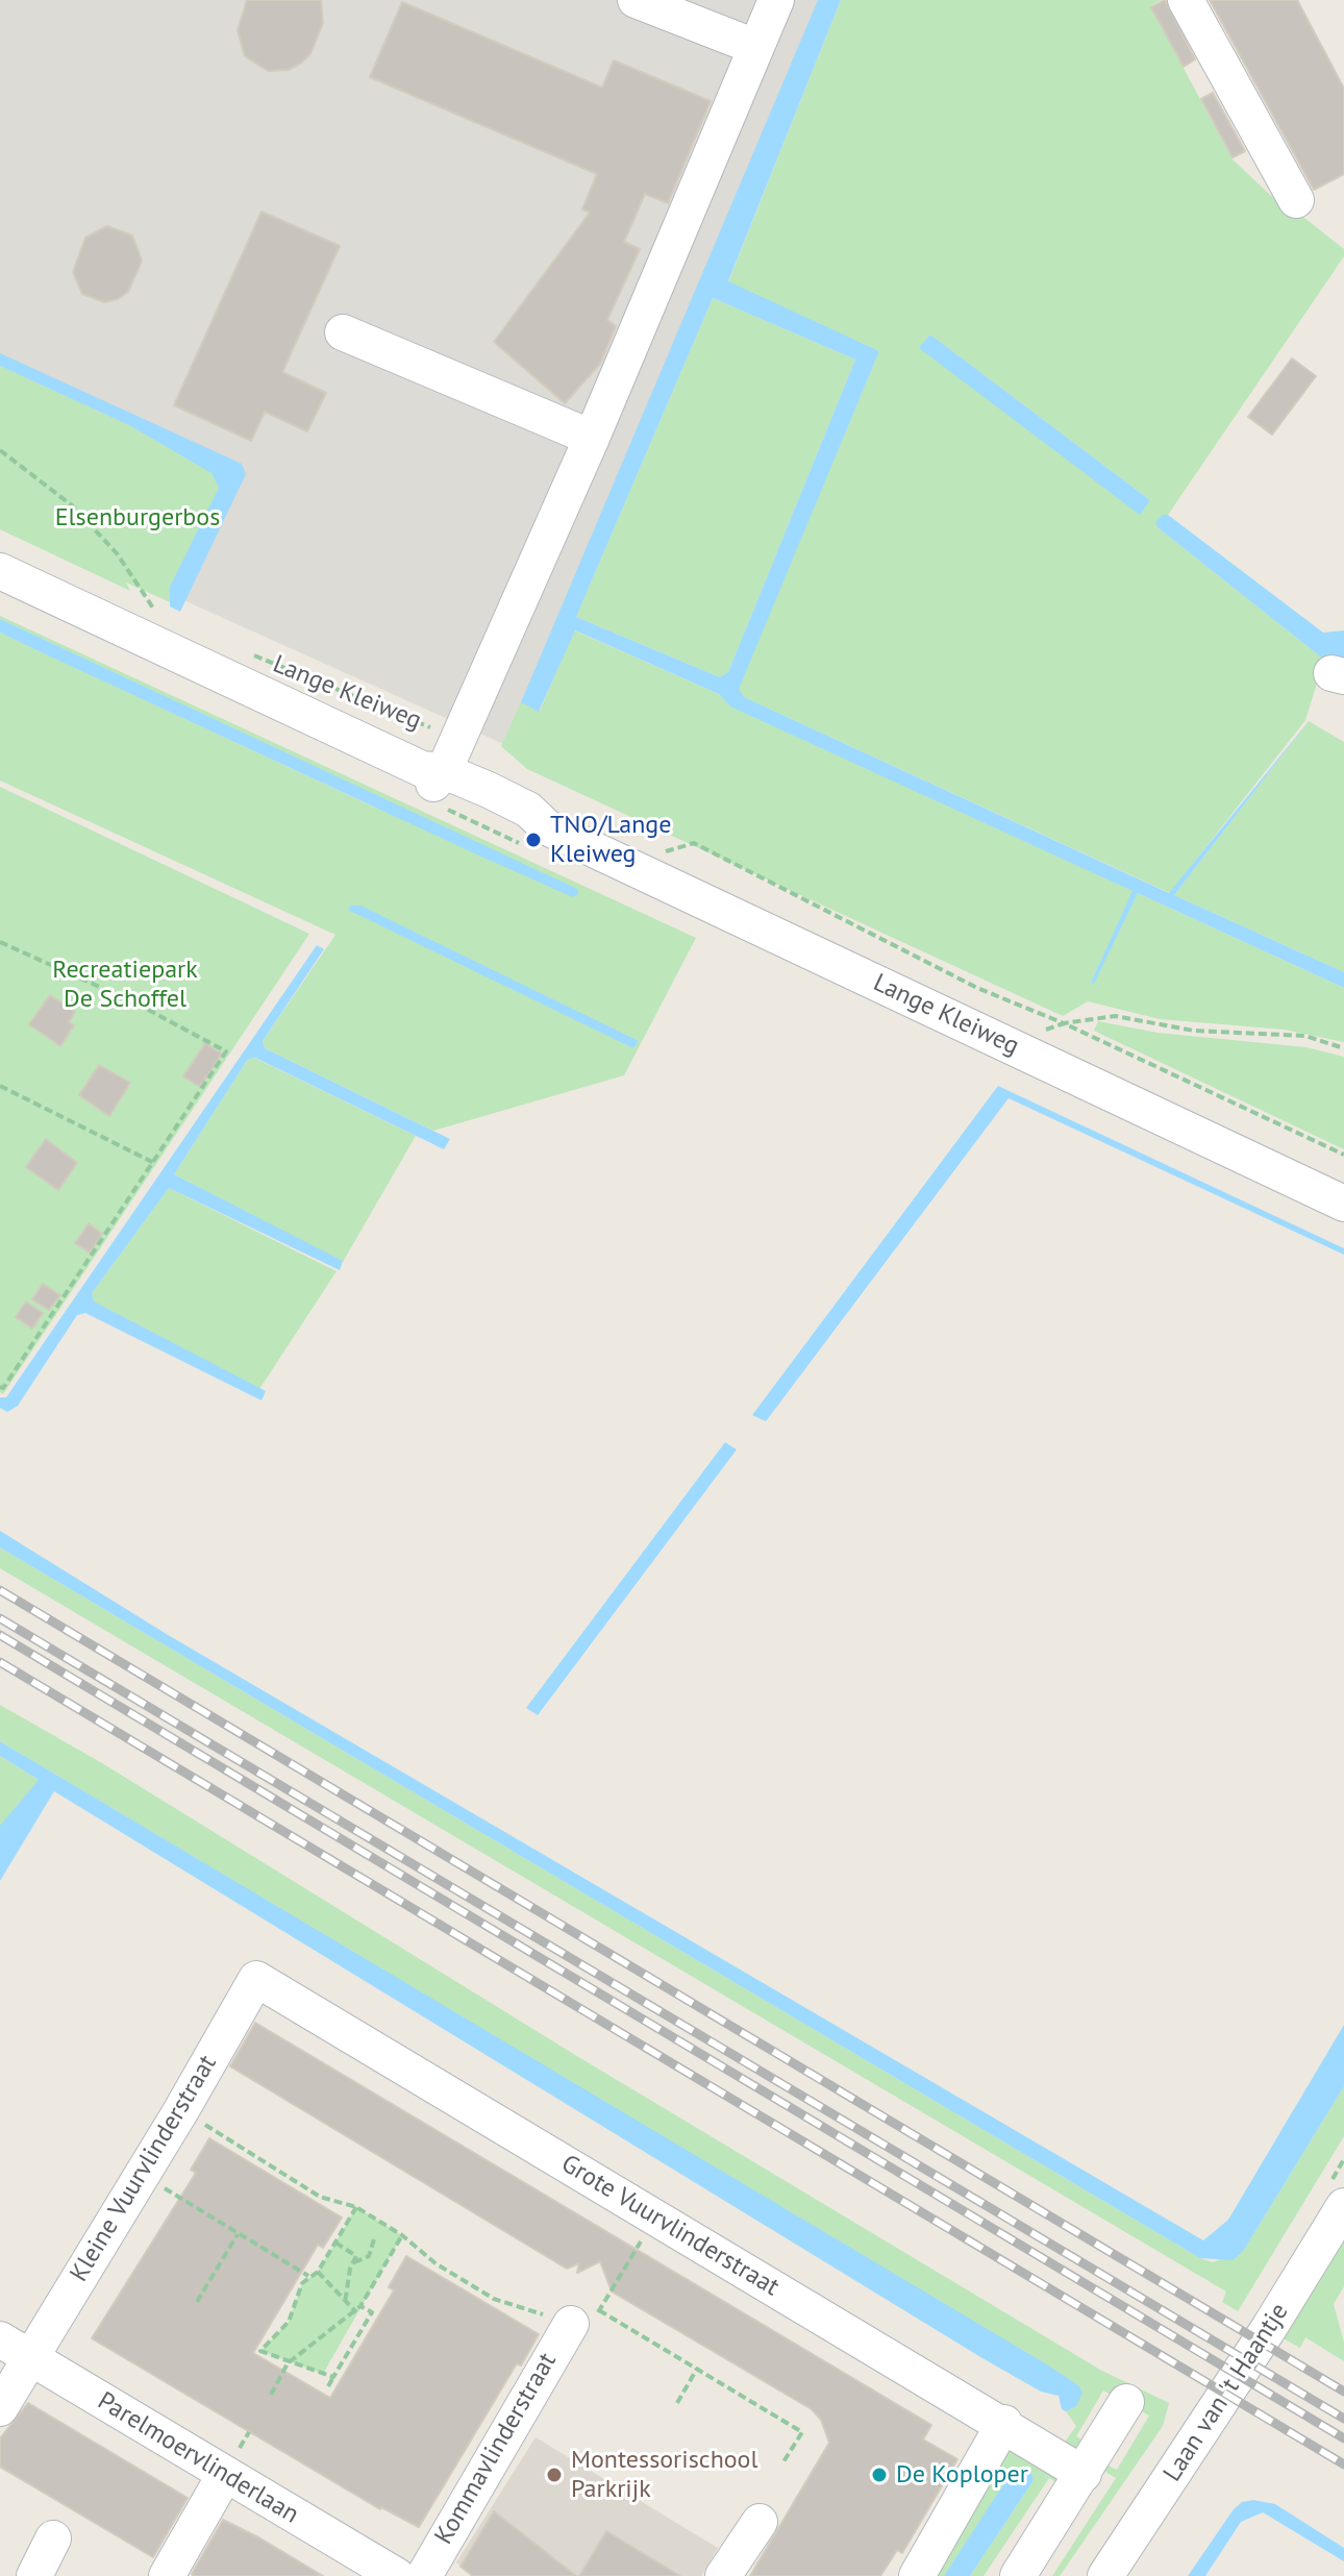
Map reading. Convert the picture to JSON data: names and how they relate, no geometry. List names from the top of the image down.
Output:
{
  "streets": {
    "street": [
      "Lange Kleiweg",
      "Kleine Vuurvlinderstraat",
      "Grote Vuurvlinderstraat",
      "Laan van 't Haantje",
      "Kommavlinderstraat",
      "Parelmoervlinderlaan"
    ]
  },
  "crossings": [
    ["Kleine Vuurvlinderstraat", "Grote Vuurvlinderstraat"],
    ["Kleine Vuurvlinderstraat", "Parelmoervlinderlaan"]
  ],
  "parks": ["Elsenburgerbos", "Recreatiepark De Schoffel"],
  "places": ["TNO/Lange Kleiweg", "Montessorischool Parkrijk", "De Koploper"]
}
